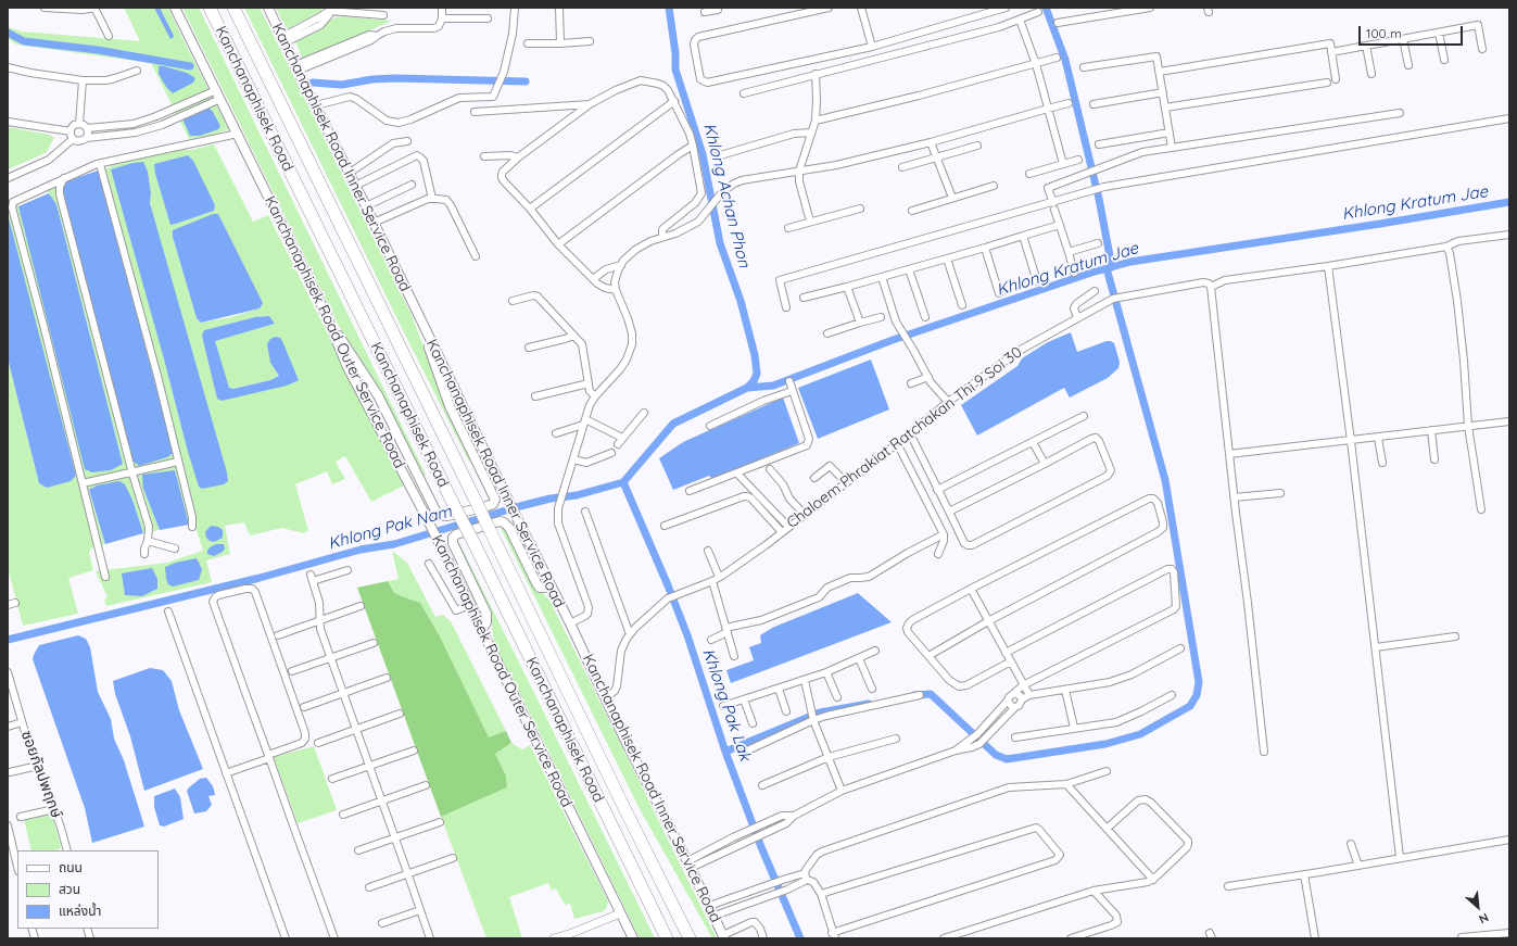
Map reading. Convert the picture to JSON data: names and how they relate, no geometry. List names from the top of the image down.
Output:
{
  "streets": {
    "highway": ["Kanchanaphisek Road"],
    "main road": ["Kanchanaphisek Road Inner Service Road", "Kanchanaphisek Road Outer Service Road"],
    "street": ["Chaloem Phrakiat Ratchakan Thi 9 Soi 30", "ซอยกัลปพฤกษ์"]
  },
  "crossings": [
    ["Kanchanaphisek Road Inner Service Road", "Chaloem Phrakiat Ratchakan Thi 9 Soi 30"]
  ],
  "water": [
    "Khlong Achan Phon",
    "Khlong Kratum Jae",
    "Khlong Pak Nam",
    "Khlong Pak Lak"
  ],
  "legend": ["ถนน", "สวน", "แหล่งน้ำ"],
  "scale_bar": "100 m",
  "north": "bottom right"
}
